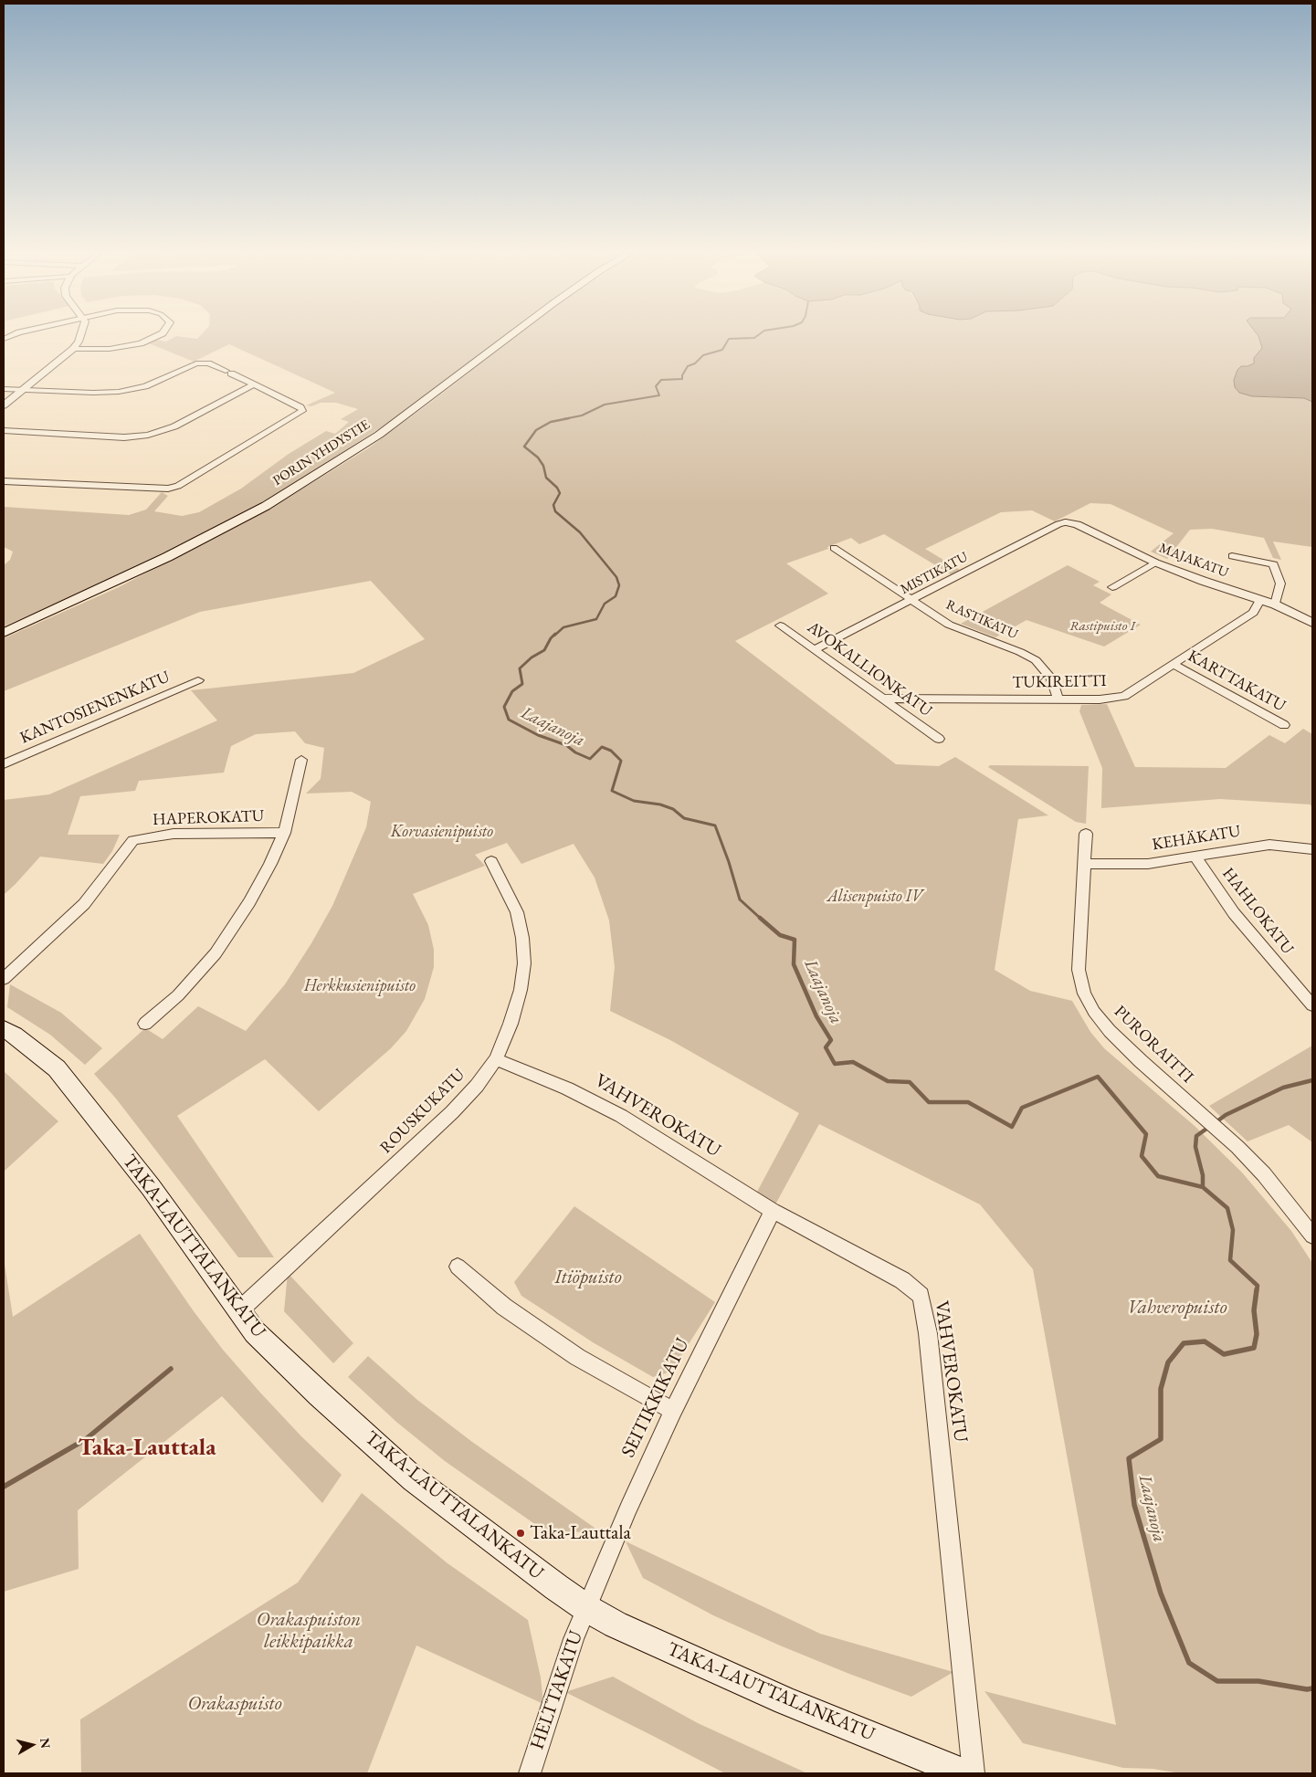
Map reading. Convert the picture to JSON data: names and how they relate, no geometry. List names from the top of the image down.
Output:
{
  "streets": {
    "main road": ["PORIN YHDYSTIE", "TAKA-LAUTTALANKATU"],
    "street": [
      "MAJAKATU",
      "MISTIKATU",
      "RASTIKATU",
      "AVOKALLIONKATU",
      "KARTTAKATU",
      "TUKIREITTI",
      "KANTOSIENENKATU",
      "HAPEROKATU",
      "KEHÄKATU",
      "HAHLOKATU",
      "PURORAITTI",
      "ROUSKUKATU",
      "VAHVEROKATU",
      "SEITIKKIKATU",
      "HELTTAKATU"
    ]
  },
  "crossings": [
    ["MAJAKATU", "MISTIKATU"],
    ["MAJAKATU", "TUKIREITTI"],
    ["MISTIKATU", "RASTIKATU"],
    ["MISTIKATU", "AVOKALLIONKATU"],
    ["RASTIKATU", "TUKIREITTI"],
    ["AVOKALLIONKATU", "TUKIREITTI"],
    ["KARTTAKATU", "TUKIREITTI"],
    ["KEHÄKATU", "HAHLOKATU"],
    ["KEHÄKATU", "PURORAITTI"],
    ["ROUSKUKATU", "VAHVEROKATU"],
    ["ROUSKUKATU", "TAKA-LAUTTALANKATU"],
    ["VAHVEROKATU", "SEITIKKIKATU"],
    ["TAKA-LAUTTALANKATU", "SEITIKKIKATU"],
    ["TAKA-LAUTTALANKATU", "HELTTAKATU"],
    ["SEITIKKIKATU", "HELTTAKATU"]
  ],
  "districts": ["Taka-Lauttala"],
  "water": ["Laajanoja"],
  "parks": [
    "Rastipuisto I",
    "Korvasienipuisto",
    "Alisenpuisto IV",
    "Herkkusienipuisto",
    "Itiöpuisto",
    "Vahveropuisto",
    "Orakaspuiston leikkipaikka",
    "Orakaspuisto"
  ],
  "places": ["Taka-Lauttala"],
  "north": "right"
}
